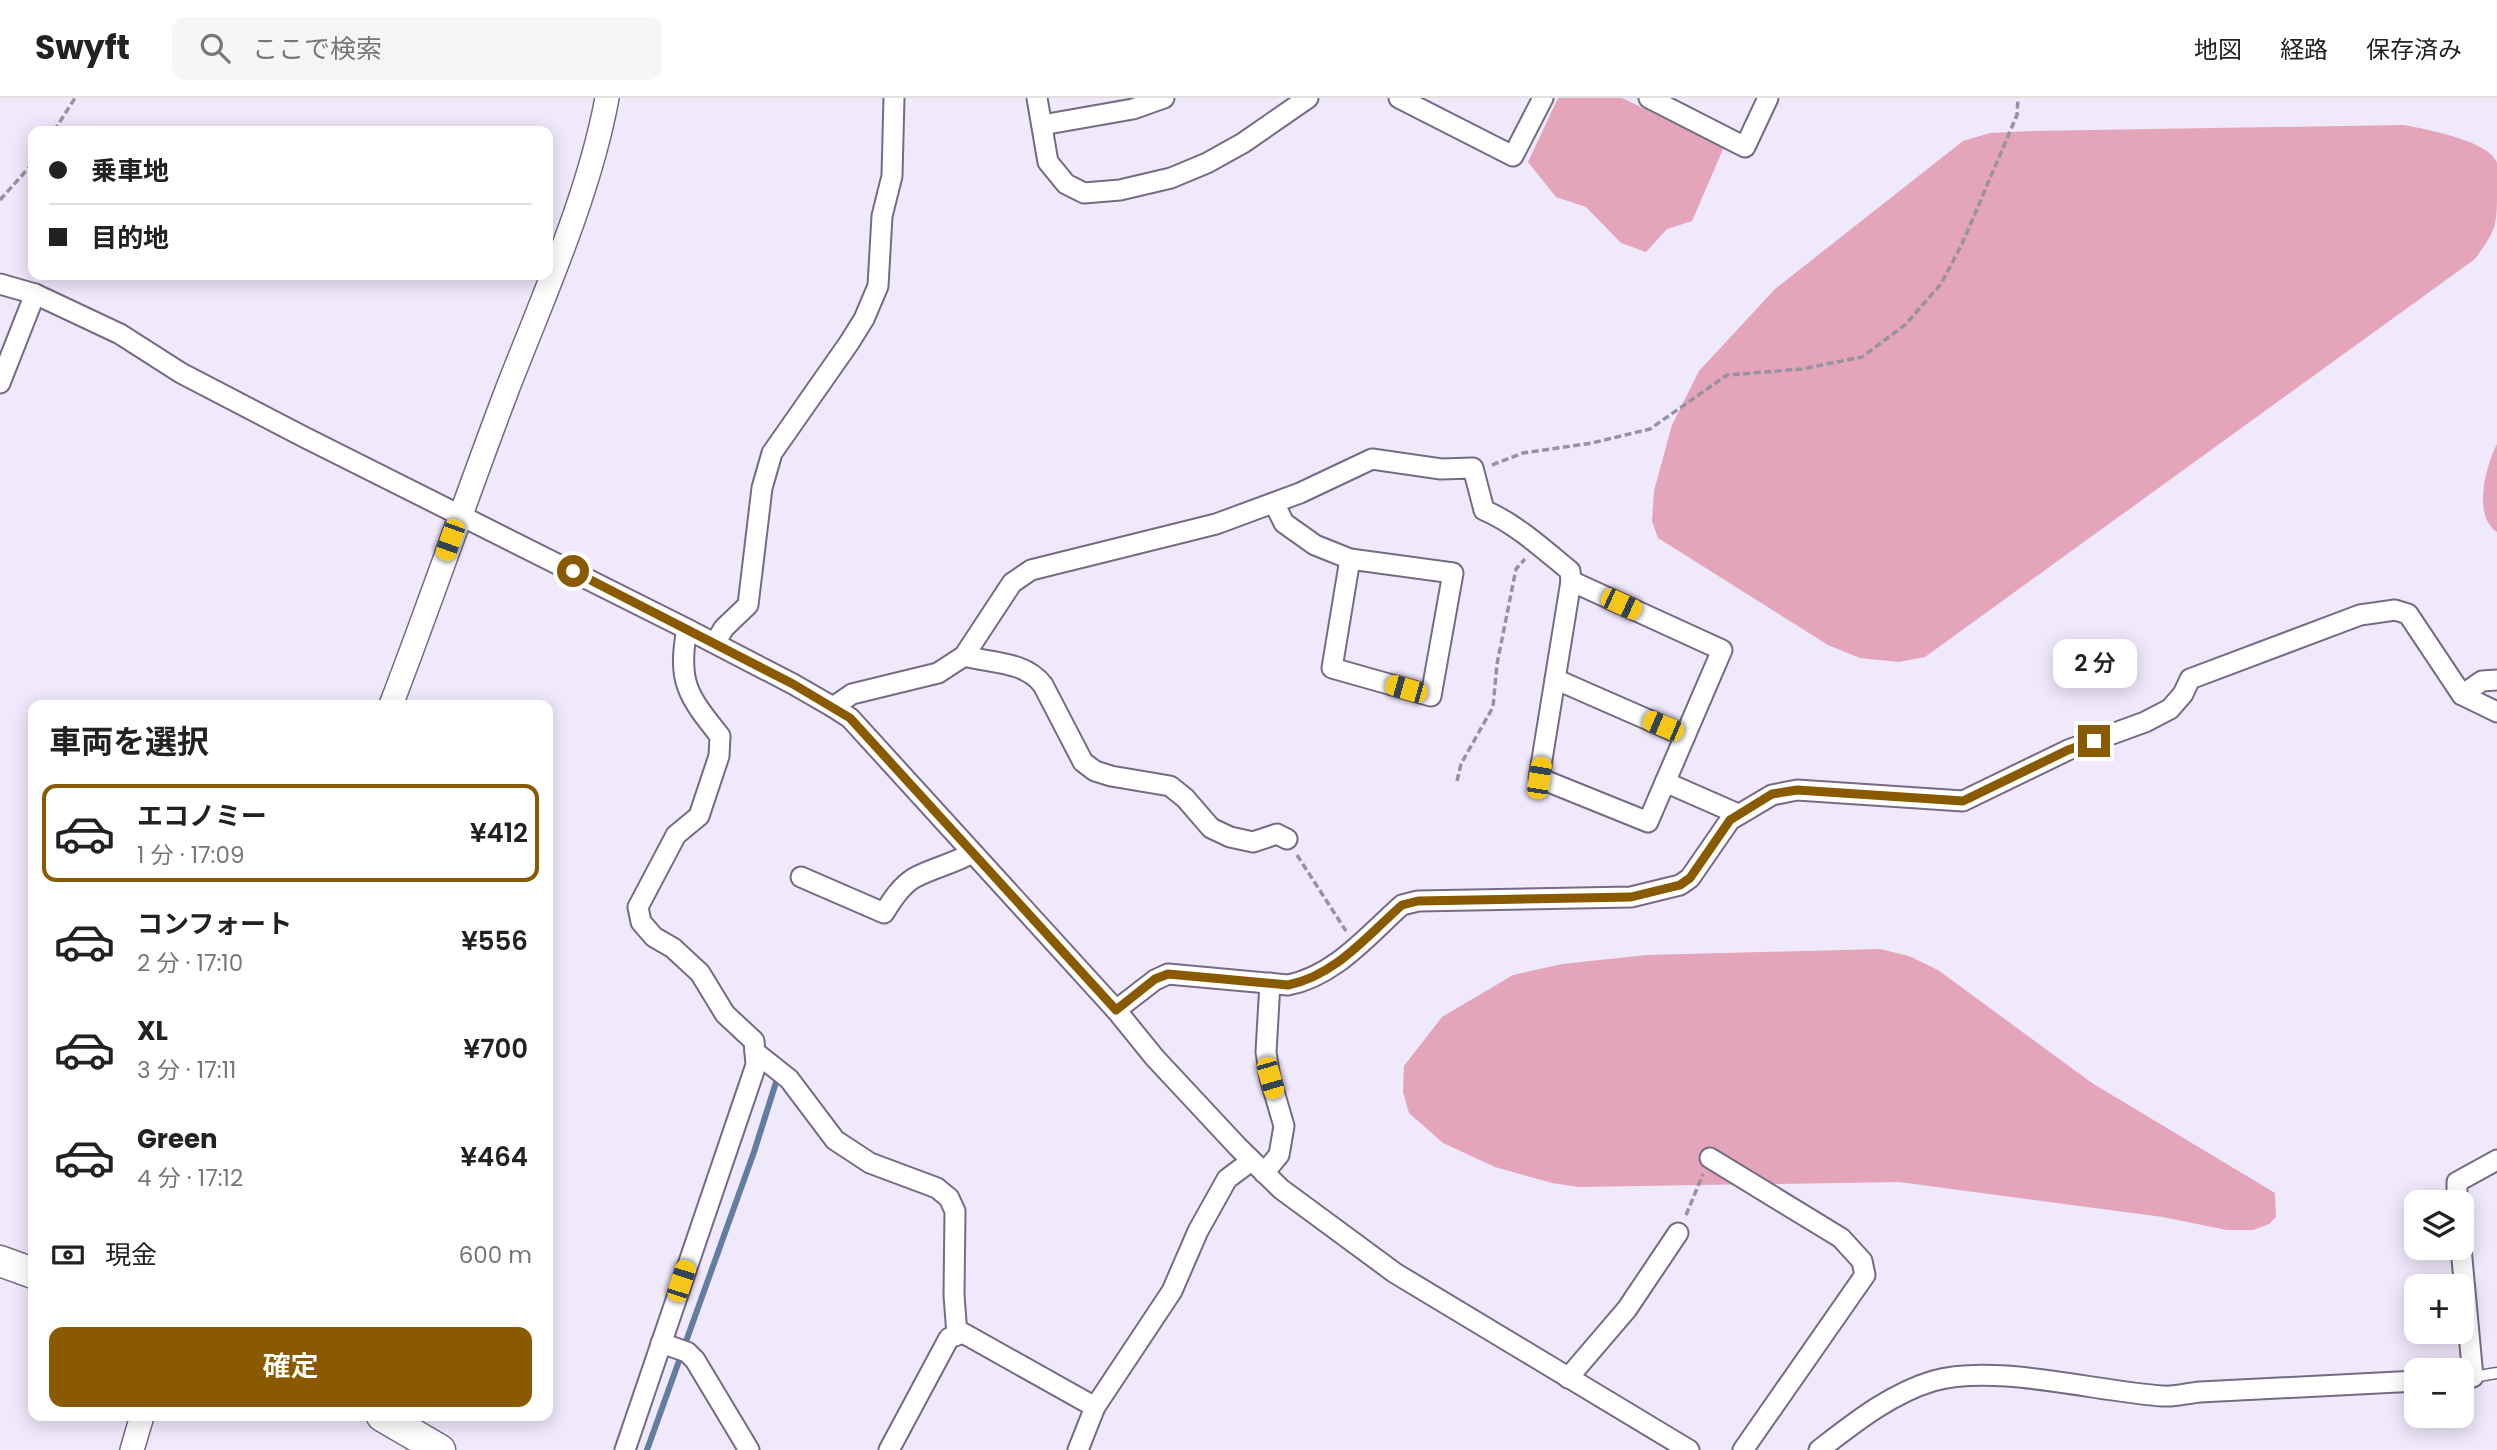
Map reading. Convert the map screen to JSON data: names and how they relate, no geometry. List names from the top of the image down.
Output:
{
  "page": {
    "header": "Swyft",
    "search": "ここで検索",
    "nav": ["地図", "経路", "保存済み"],
    "banner": ["乗車地", "目的地"],
    "bubble": "2 分",
    "heading": "車両を選択",
    "list": [
      {
        "name": "エコノミー",
        "note": "1 分 · 17:09",
        "value": "¥412"
      },
      {
        "name": "コンフォート",
        "note": "2 分 · 17:10",
        "value": "¥556"
      },
      {
        "name": "XL",
        "note": "3 分 · 17:11",
        "value": "¥700"
      },
      {
        "name": "Green",
        "note": "4 分 · 17:12",
        "value": "¥464"
      }
    ],
    "map_buttons": ["+", "−"],
    "pay": ["現金", "600 m"],
    "buttons": "確定"
  }
}
